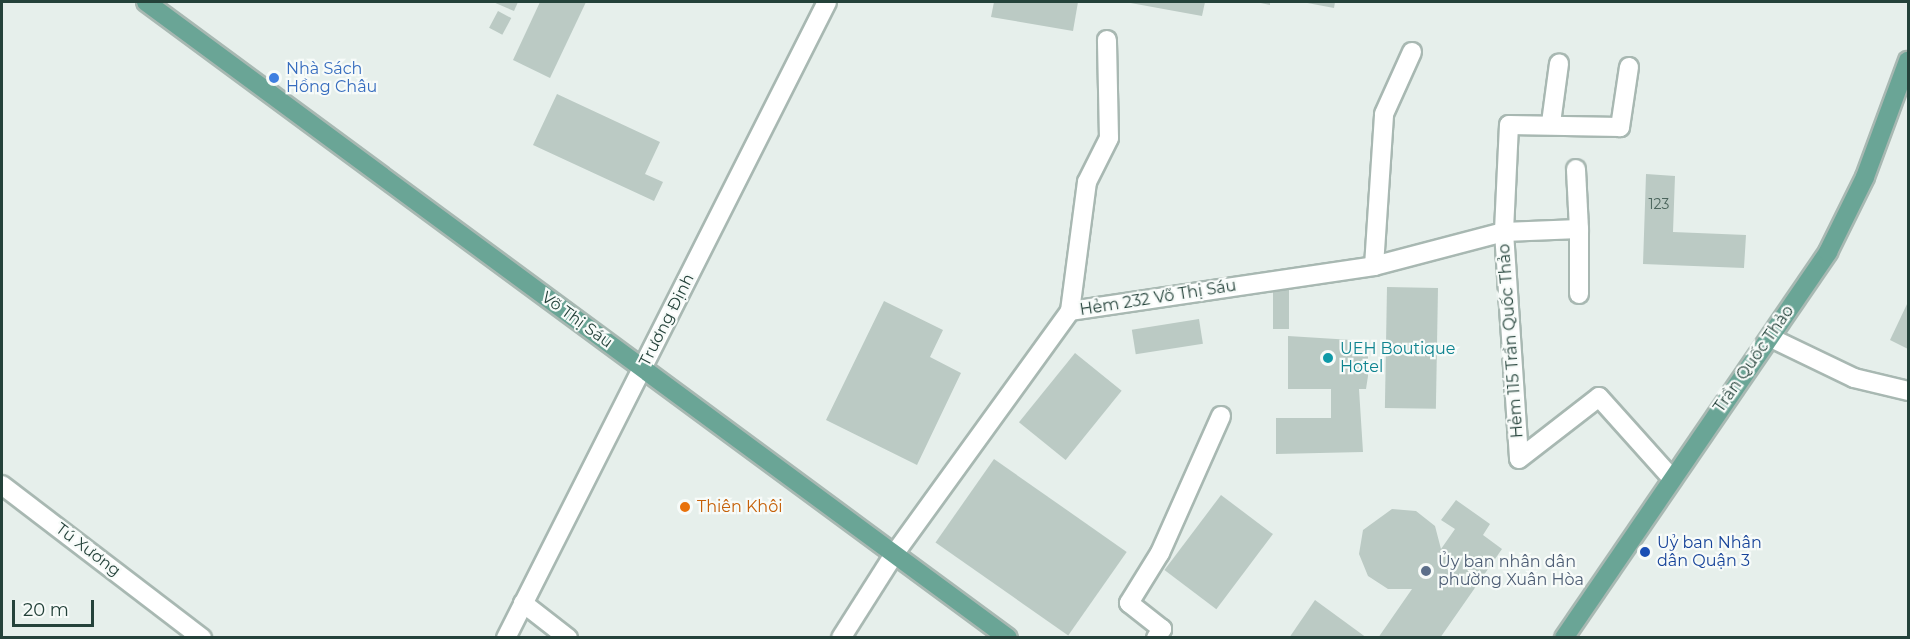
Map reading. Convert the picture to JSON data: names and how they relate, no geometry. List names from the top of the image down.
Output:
{
  "streets": {
    "main road": ["Võ Thị Sáu", "Trần Quốc Thảo"],
    "street": [
      "Hẻm 232 Võ Thị Sáu",
      "Trương Định",
      "Hẻm 115 Trần Quốc Thảo",
      "Tú Xương"
    ]
  },
  "crossings": [
    ["Hẻm 232 Võ Thị Sáu", "Võ Thị Sáu"],
    ["Hẻm 232 Võ Thị Sáu", "Hẻm 115 Trần Quốc Thảo"],
    ["Võ Thị Sáu", "Trương Định"],
    ["Hẻm 115 Trần Quốc Thảo", "Trần Quốc Thảo"]
  ],
  "places": [
    "Nhà Sách Hồng Châu",
    "UEH Boutique Hotel",
    "Thiên Khôi",
    "Uỷ ban Nhân dân Quận 3",
    "Ủy ban nhân dân phường Xuân Hòa"
  ],
  "house_numbers": ["123"],
  "scale_bar": "20 m"
}
